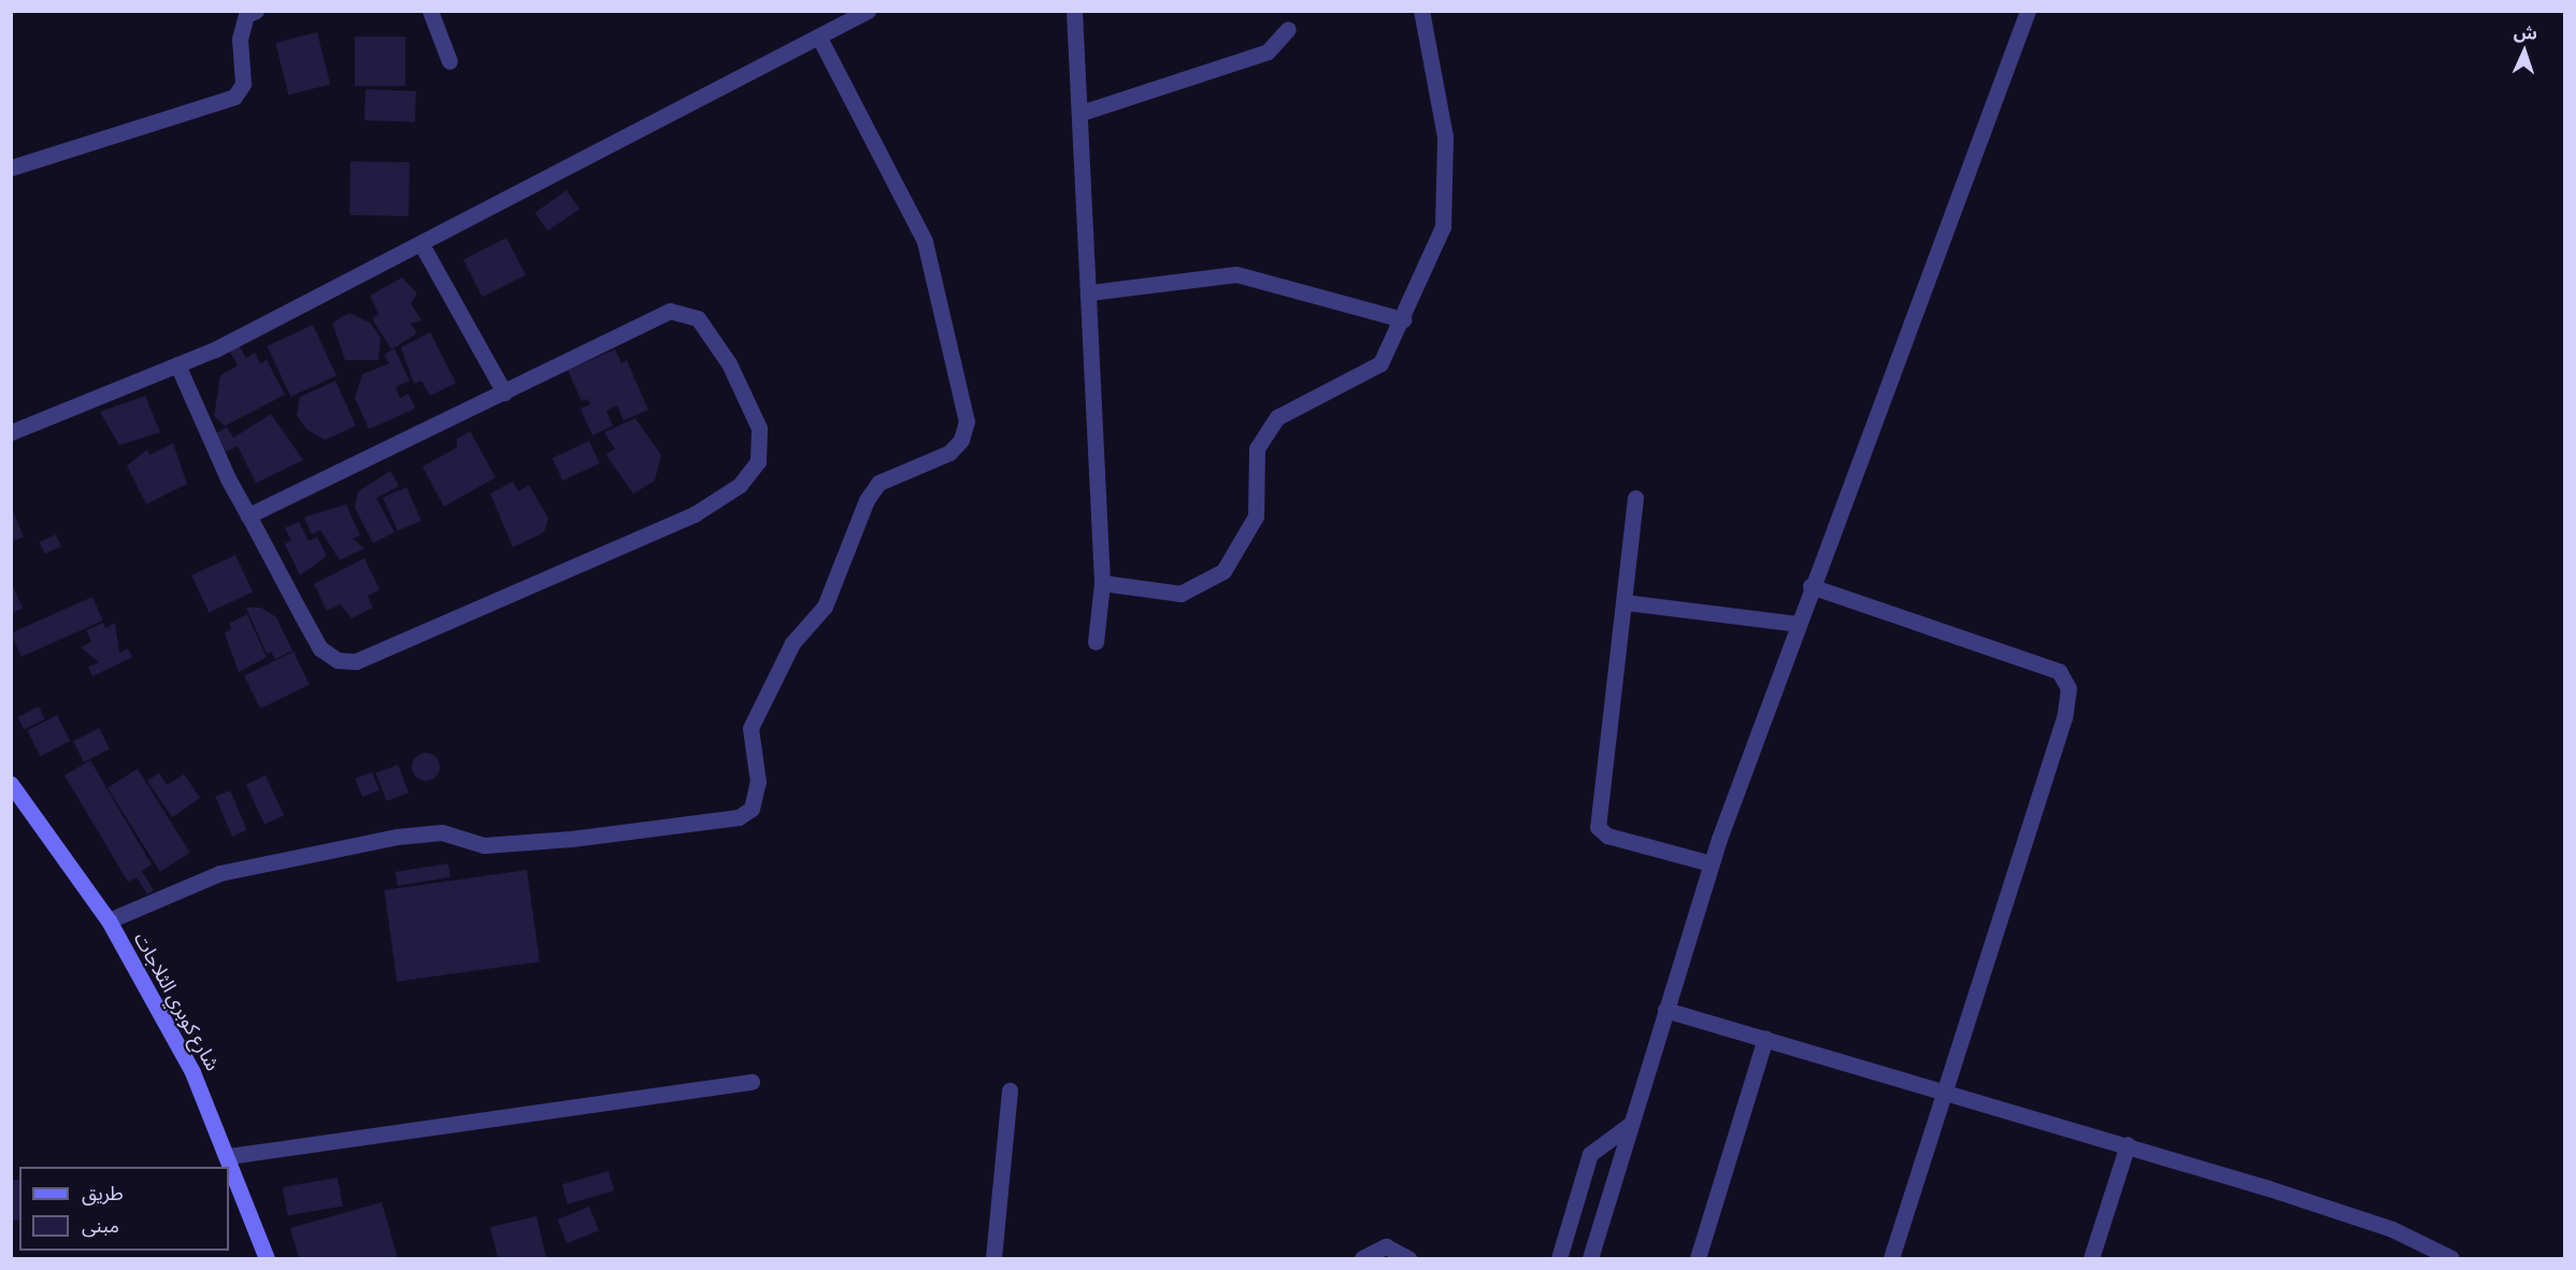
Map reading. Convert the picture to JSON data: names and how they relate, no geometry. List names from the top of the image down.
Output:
{
  "streets": {
    "main road": ["شارع كوبري الثلاجات"]
  },
  "legend": ["طريق", "مبنى"],
  "north": "top"
}
